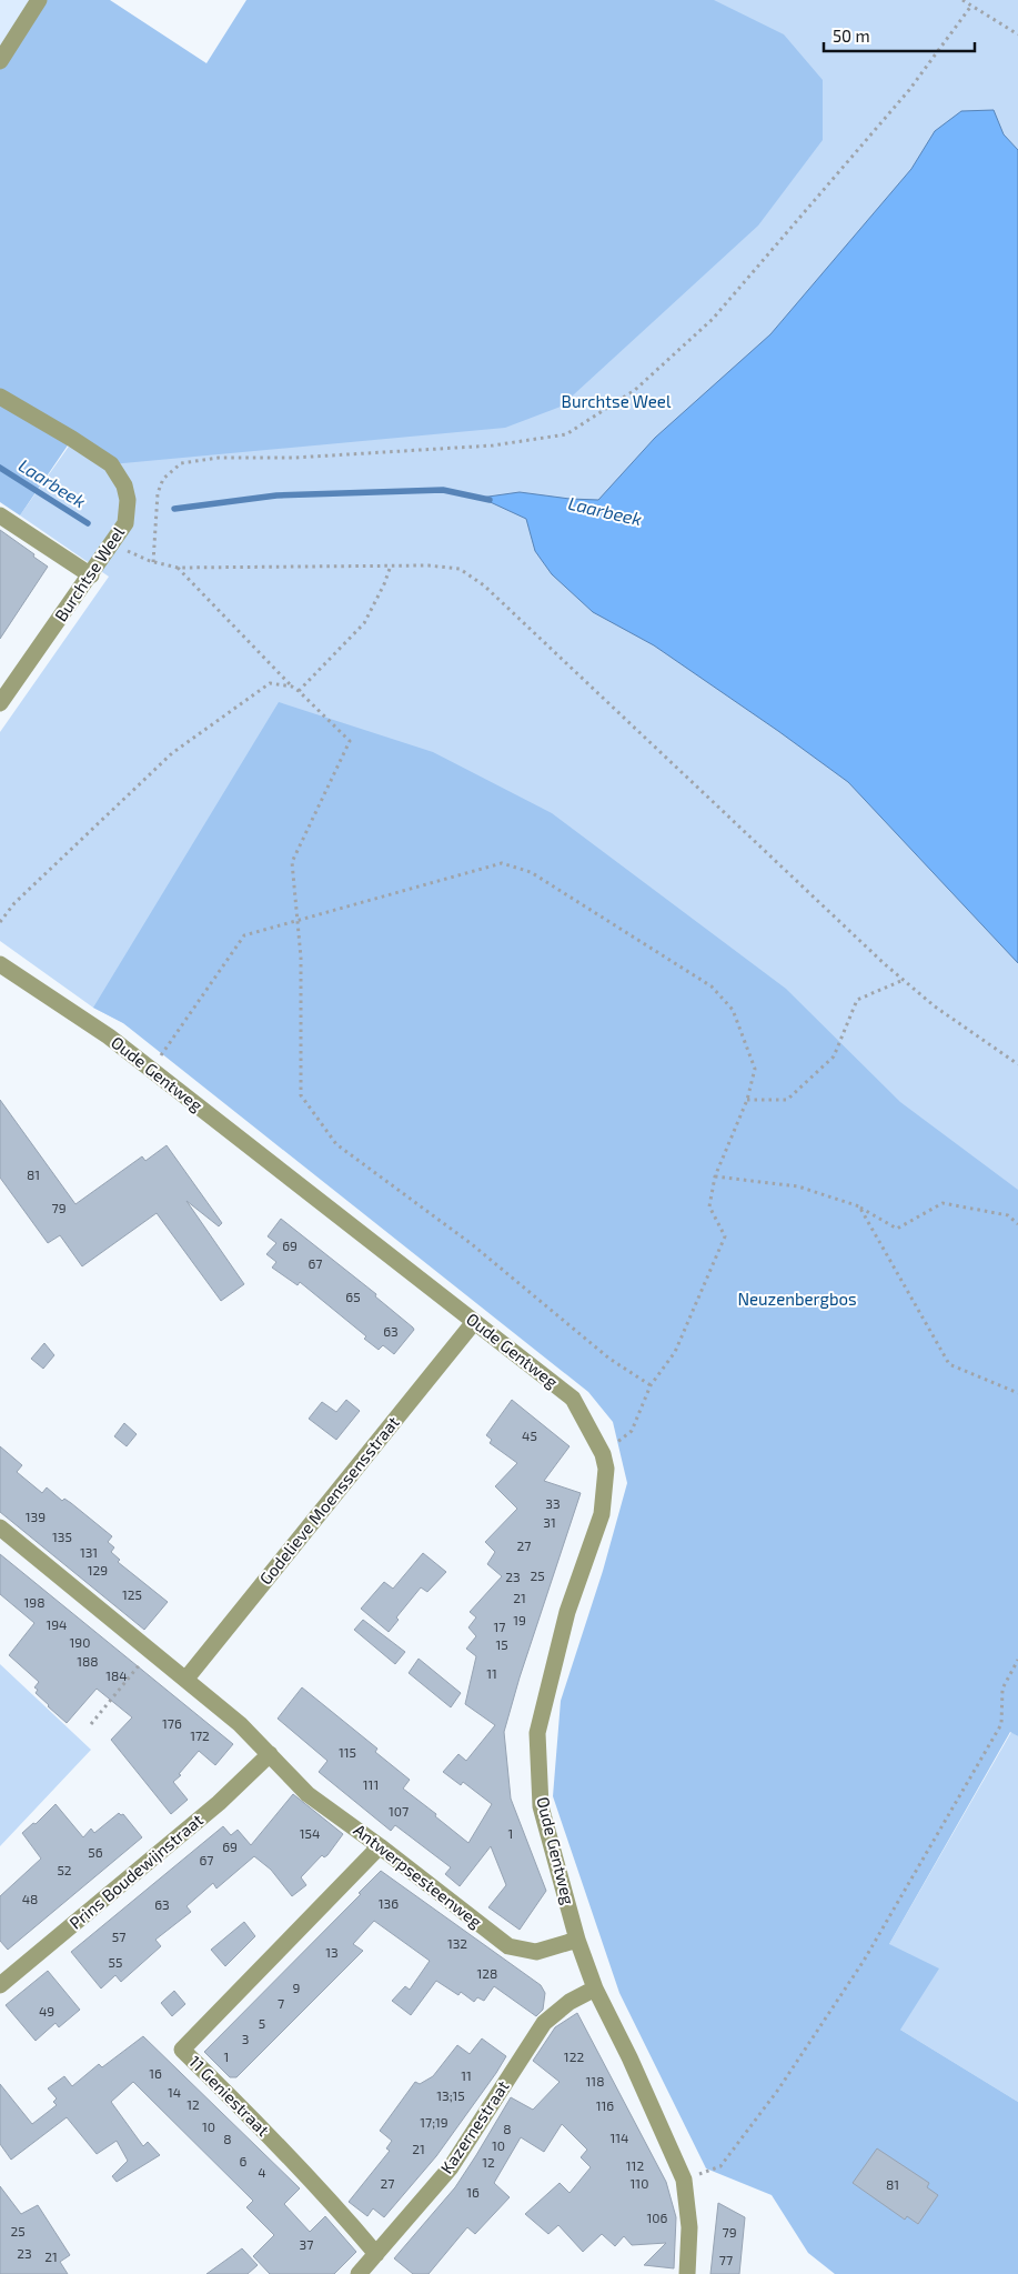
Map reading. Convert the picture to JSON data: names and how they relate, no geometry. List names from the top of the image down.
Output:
{
  "streets": {
    "street": [
      "Burchtse Weel",
      "Oude Gentweg",
      "Godelieve Moenssensstraat",
      "Prins Boudewijnstraat",
      "Antwerpsesteenweg",
      "11 Geniestraat",
      "Kazernestraat"
    ]
  },
  "crossings": [
    ["Oude Gentweg", "Godelieve Moenssensstraat"],
    ["Oude Gentweg", "Antwerpsesteenweg"],
    ["Godelieve Moenssensstraat", "Antwerpsesteenweg"],
    ["Prins Boudewijnstraat", "Antwerpsesteenweg"],
    ["Antwerpsesteenweg", "11 Geniestraat"],
    ["11 Geniestraat", "Kazernestraat"]
  ],
  "water": ["Laarbeek"],
  "parks": ["Burchtse Weel", "Neuzenbergbos"],
  "house_numbers": [
    "81",
    "79",
    "69",
    "67",
    "65",
    "63",
    "45",
    "33",
    "139",
    "31",
    "135",
    "27",
    "131",
    "129",
    "25",
    "23",
    "125",
    "21",
    "198",
    "19",
    "194",
    "17",
    "190",
    "15",
    "188",
    "11",
    "184",
    "176",
    "172",
    "115",
    "111",
    "107",
    "154",
    "1",
    "69",
    "56",
    "67",
    "52",
    "48",
    "136",
    "63",
    "57",
    "132",
    "13",
    "55",
    "128",
    "9",
    "7",
    "49",
    "5",
    "3",
    "1",
    "122",
    "16",
    "11",
    "118",
    "14",
    "13;15",
    "12",
    "116",
    "17;19",
    "10",
    "8",
    "114",
    "8",
    "10",
    "21",
    "6",
    "12",
    "112",
    "4",
    "27",
    "110",
    "81",
    "16",
    "106",
    "25",
    "79",
    "37",
    "23",
    "21",
    "77"
  ],
  "scale_bar": "50 m"
}
